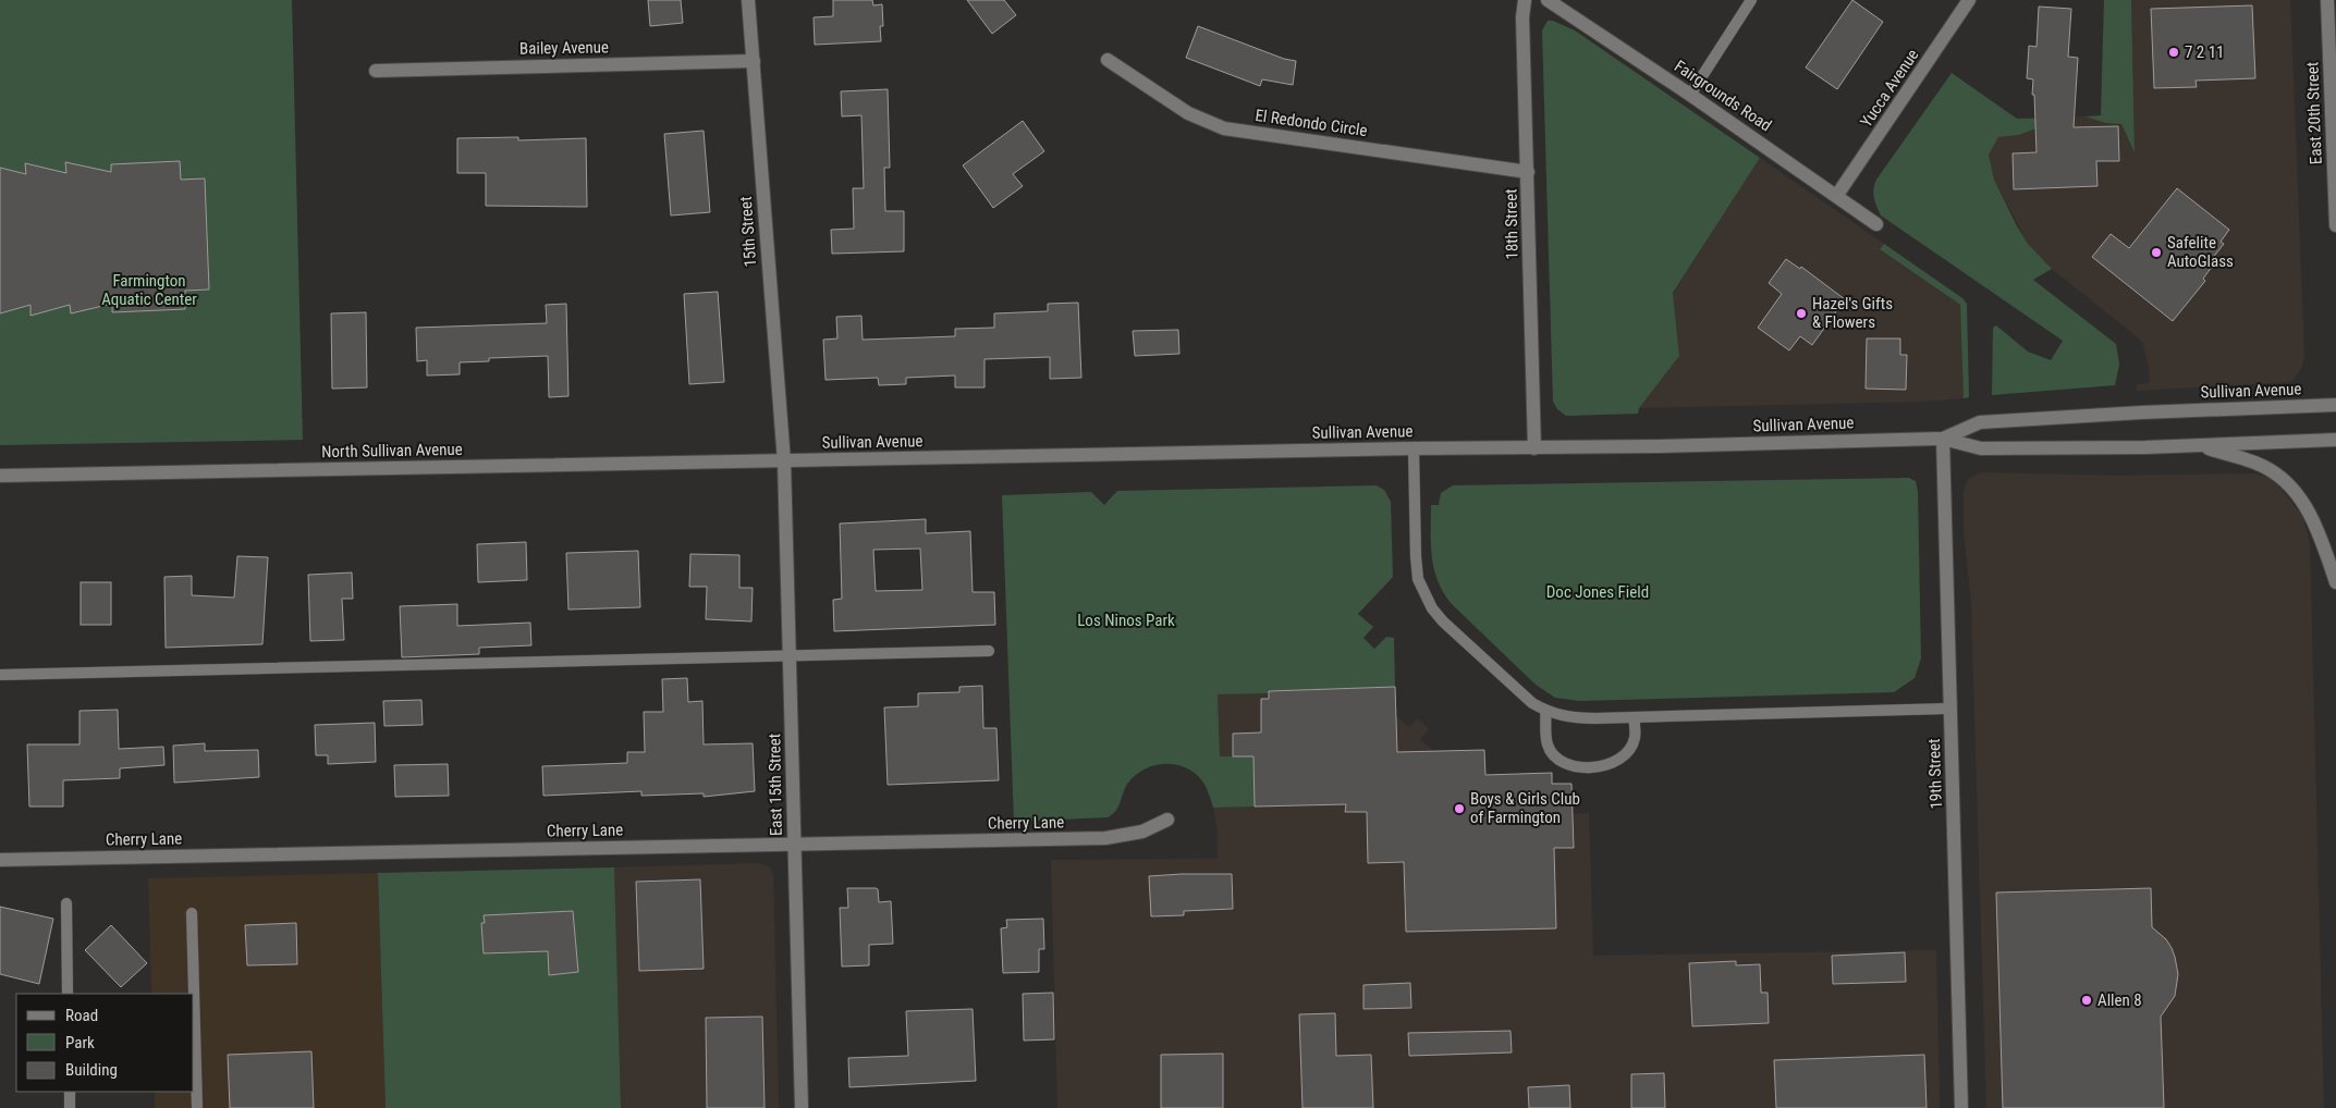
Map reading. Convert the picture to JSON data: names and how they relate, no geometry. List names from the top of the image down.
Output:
{
  "streets": {
    "street": [
      "Bailey Avenue",
      "Yucca Avenue",
      "Fairgrounds Road",
      "East 20th Street",
      "El Redondo Circle",
      "18th Street",
      "15th Street",
      "Sullivan Avenue",
      "North Sullivan Avenue",
      "19th Street",
      "East 15th Street",
      "Cherry Lane"
    ]
  },
  "crossings": [
    ["Bailey Avenue", "15th Street"],
    ["Yucca Avenue", "Fairgrounds Road"],
    ["El Redondo Circle", "18th Street"],
    ["18th Street", "Sullivan Avenue"],
    ["15th Street", "Sullivan Avenue"],
    ["15th Street", "North Sullivan Avenue"],
    ["15th Street", "East 15th Street"],
    ["Sullivan Avenue", "North Sullivan Avenue"],
    ["Sullivan Avenue", "19th Street"],
    ["Sullivan Avenue", "East 15th Street"],
    ["North Sullivan Avenue", "East 15th Street"],
    ["East 15th Street", "Cherry Lane"]
  ],
  "parks": ["Farmington Aquatic Center", "Doc Jones Field", "Los Ninos Park"],
  "places": [
    "7 2 11",
    "Safelite AutoGlass",
    "Hazel's Gifts & Flowers",
    "Boys & Girls Club of Farmington",
    "Allen 8"
  ],
  "legend": ["Road", "Park", "Building"]
}
